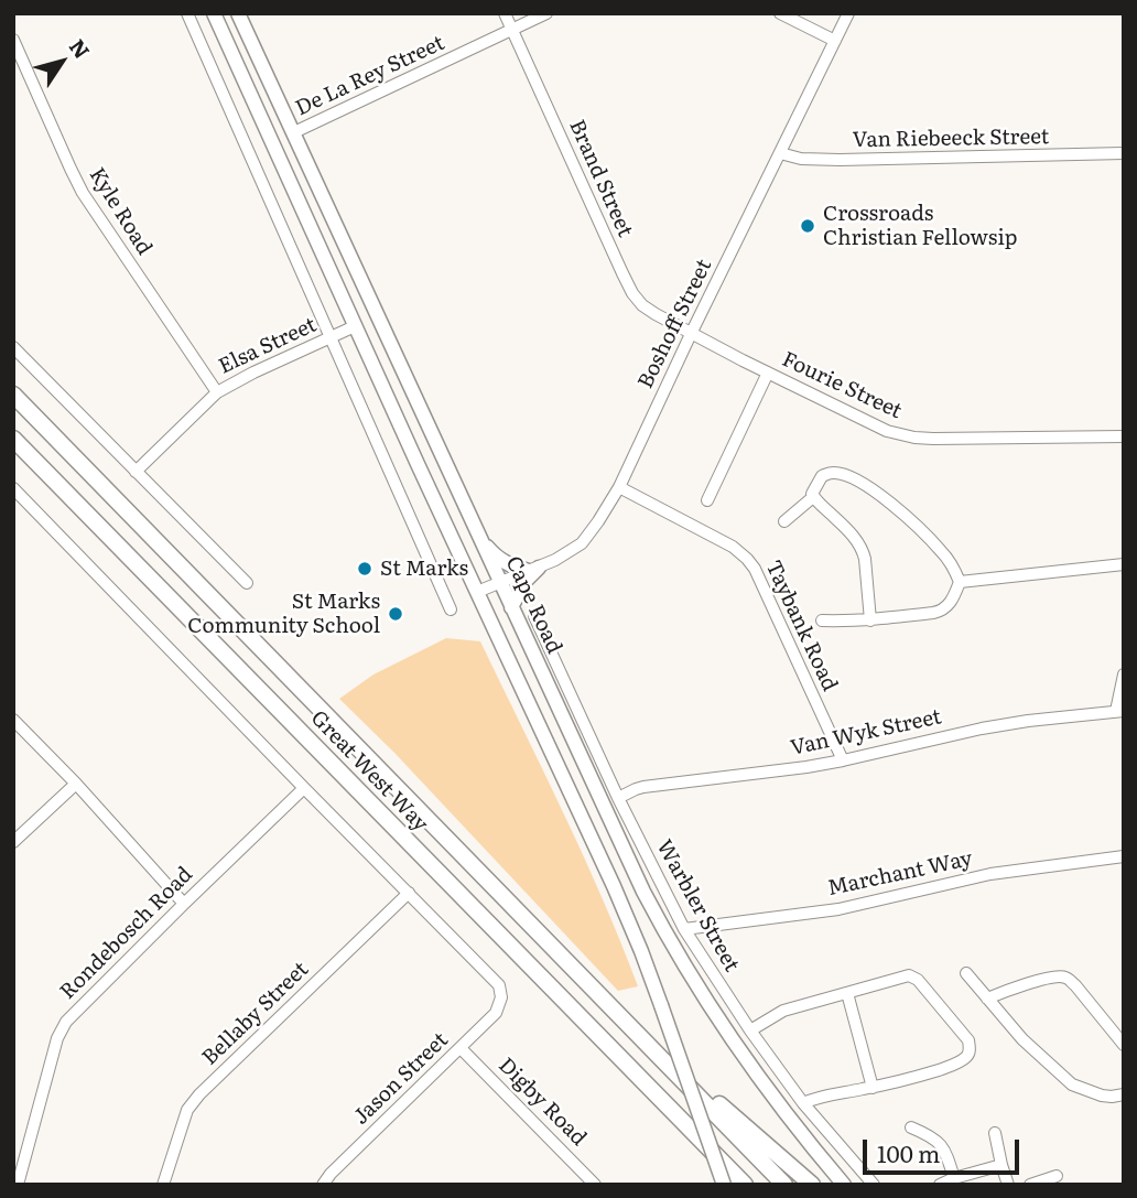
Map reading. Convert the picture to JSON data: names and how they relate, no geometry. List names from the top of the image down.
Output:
{
  "streets": {
    "highway": ["Great West Way"],
    "main road": ["Cape Road"],
    "street": [
      "De La Rey Street",
      "Van Riebeeck Street",
      "Brand Street",
      "Kyle Road",
      "Boshoff Street",
      "Elsa Street",
      "Fourie Street",
      "Taybank Road",
      "Van Wyk Street",
      "Marchant Way",
      "Warbler Street",
      "Rondebosch Road",
      "Bellaby Street",
      "Jason Street",
      "Digby Road"
    ]
  },
  "crossings": [
    ["De La Rey Street", "Brand Street"],
    ["De La Rey Street", "Cape Road"],
    ["Van Riebeeck Street", "Boshoff Street"],
    ["Brand Street", "Boshoff Street"],
    ["Brand Street", "Fourie Street"],
    ["Kyle Road", "Elsa Street"],
    ["Boshoff Street", "Fourie Street"],
    ["Boshoff Street", "Cape Road"],
    ["Boshoff Street", "Taybank Road"],
    ["Taybank Road", "Van Wyk Street"],
    ["Van Wyk Street", "Warbler Street"],
    ["Marchant Way", "Warbler Street"],
    ["Bellaby Street", "Jason Street"],
    ["Jason Street", "Digby Road"]
  ],
  "places": ["Crossroads Christian Fellowsip", "St Marks", "St Marks Community School"],
  "scale_bar": "100 m",
  "north": "top right"
}
